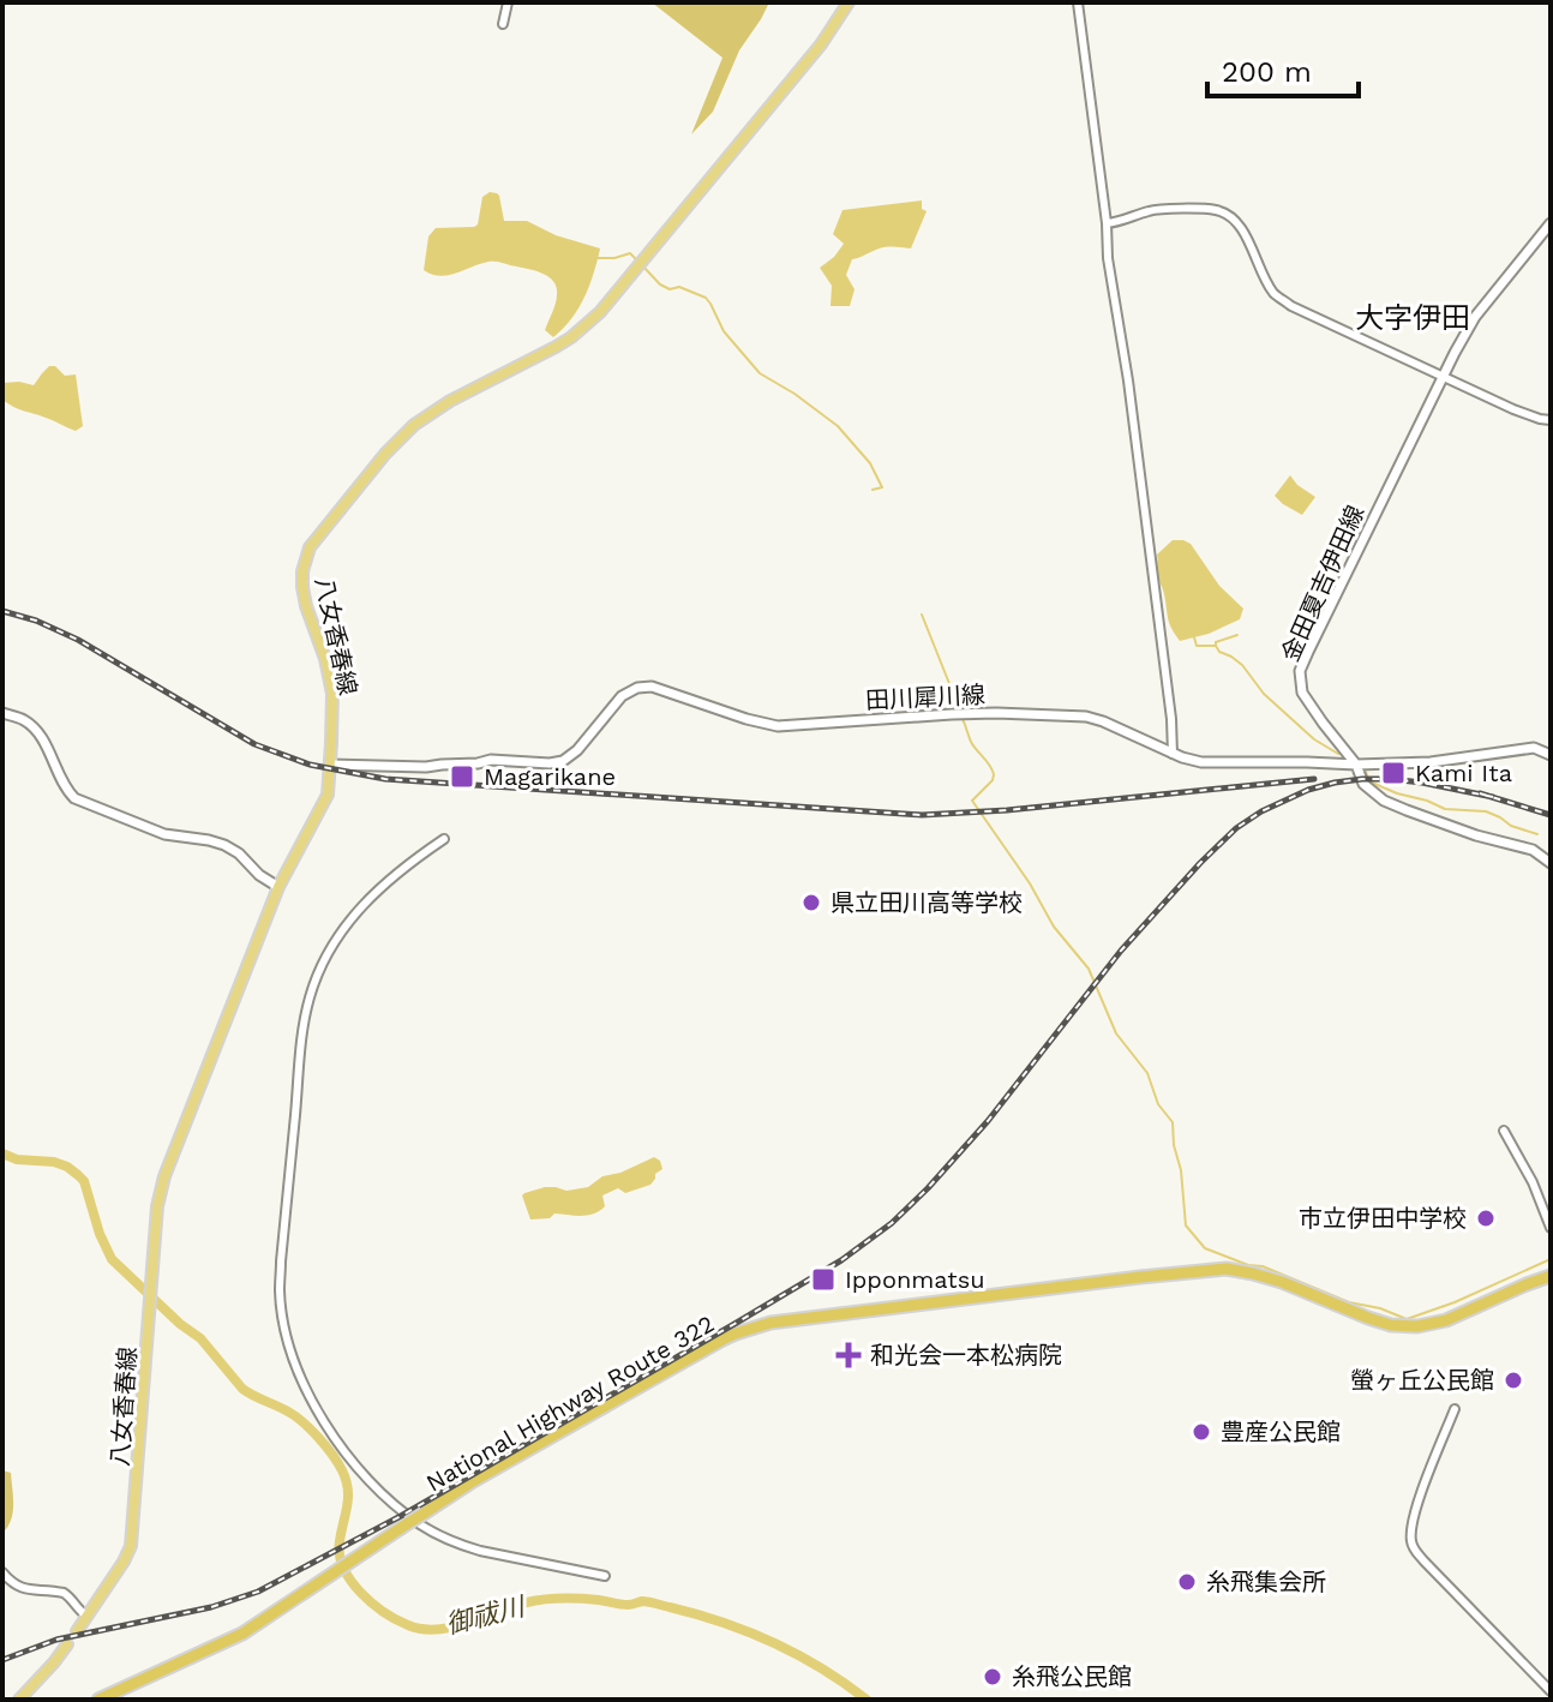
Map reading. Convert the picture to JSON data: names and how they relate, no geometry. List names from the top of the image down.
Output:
{
  "streets": {
    "highway": ["National Highway Route 322"],
    "main road": ["金田夏吉伊田線", "八女香春線", "田川犀川線"]
  },
  "crossings": [
    ["金田夏吉伊田線", "田川犀川線"],
    ["八女香春線", "田川犀川線"]
  ],
  "districts": ["大字伊田"],
  "water": ["御祓川"],
  "places": {
    "transit": ["Kami Ita", "Magarikane", "Ipponmatsu"],
    "other": [
      "県立田川高等学校",
      "市立伊田中学校",
      "螢ヶ丘公民館",
      "豊産公民館",
      "糸飛集会所",
      "糸飛公民館"
    ],
    "health": ["和光会一本松病院"]
  },
  "scale_bar": "200 m"
}
